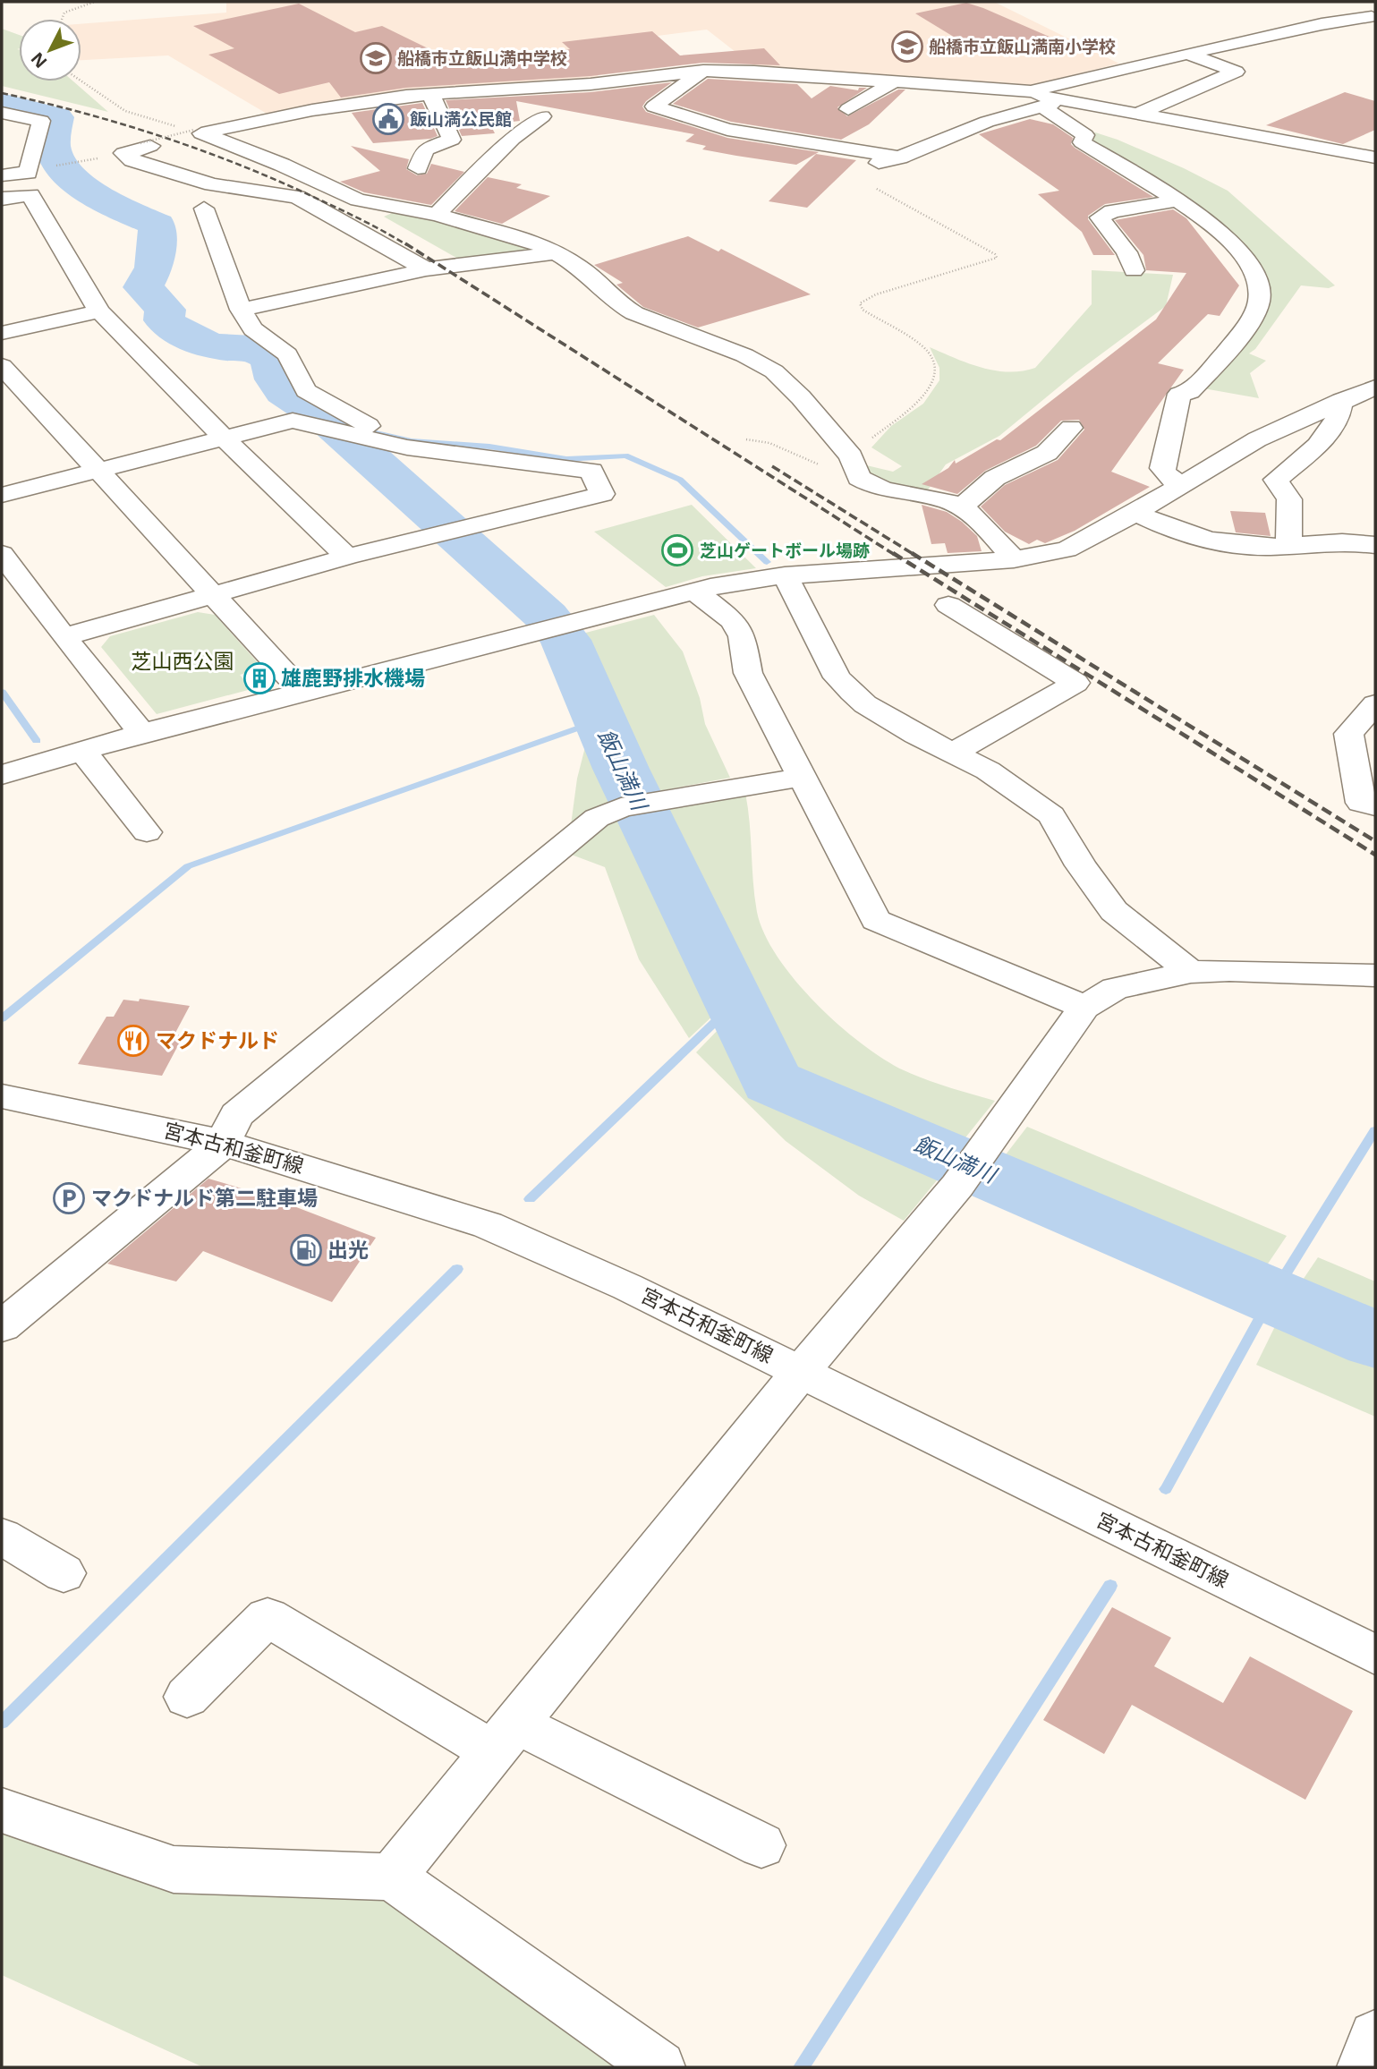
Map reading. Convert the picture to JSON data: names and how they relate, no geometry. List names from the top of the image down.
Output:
{
  "streets": {
    "street": ["宮本古和釜町線"]
  },
  "water": ["飯山満川"],
  "parks": ["芝山西公園"],
  "places": {
    "school or university": ["船橋市立飯山満南小学校", "船橋市立飯山満中学校"],
    "public building": ["飯山満公民館"],
    "sports": ["芝山ゲートボール場跡"],
    "building": ["雄鹿野排水機場"],
    "restaurant": ["マクドナルド"],
    "parking": ["マクドナルド第二駐車場"],
    "fuel station": ["出光"]
  },
  "north": "bottom left"
}
